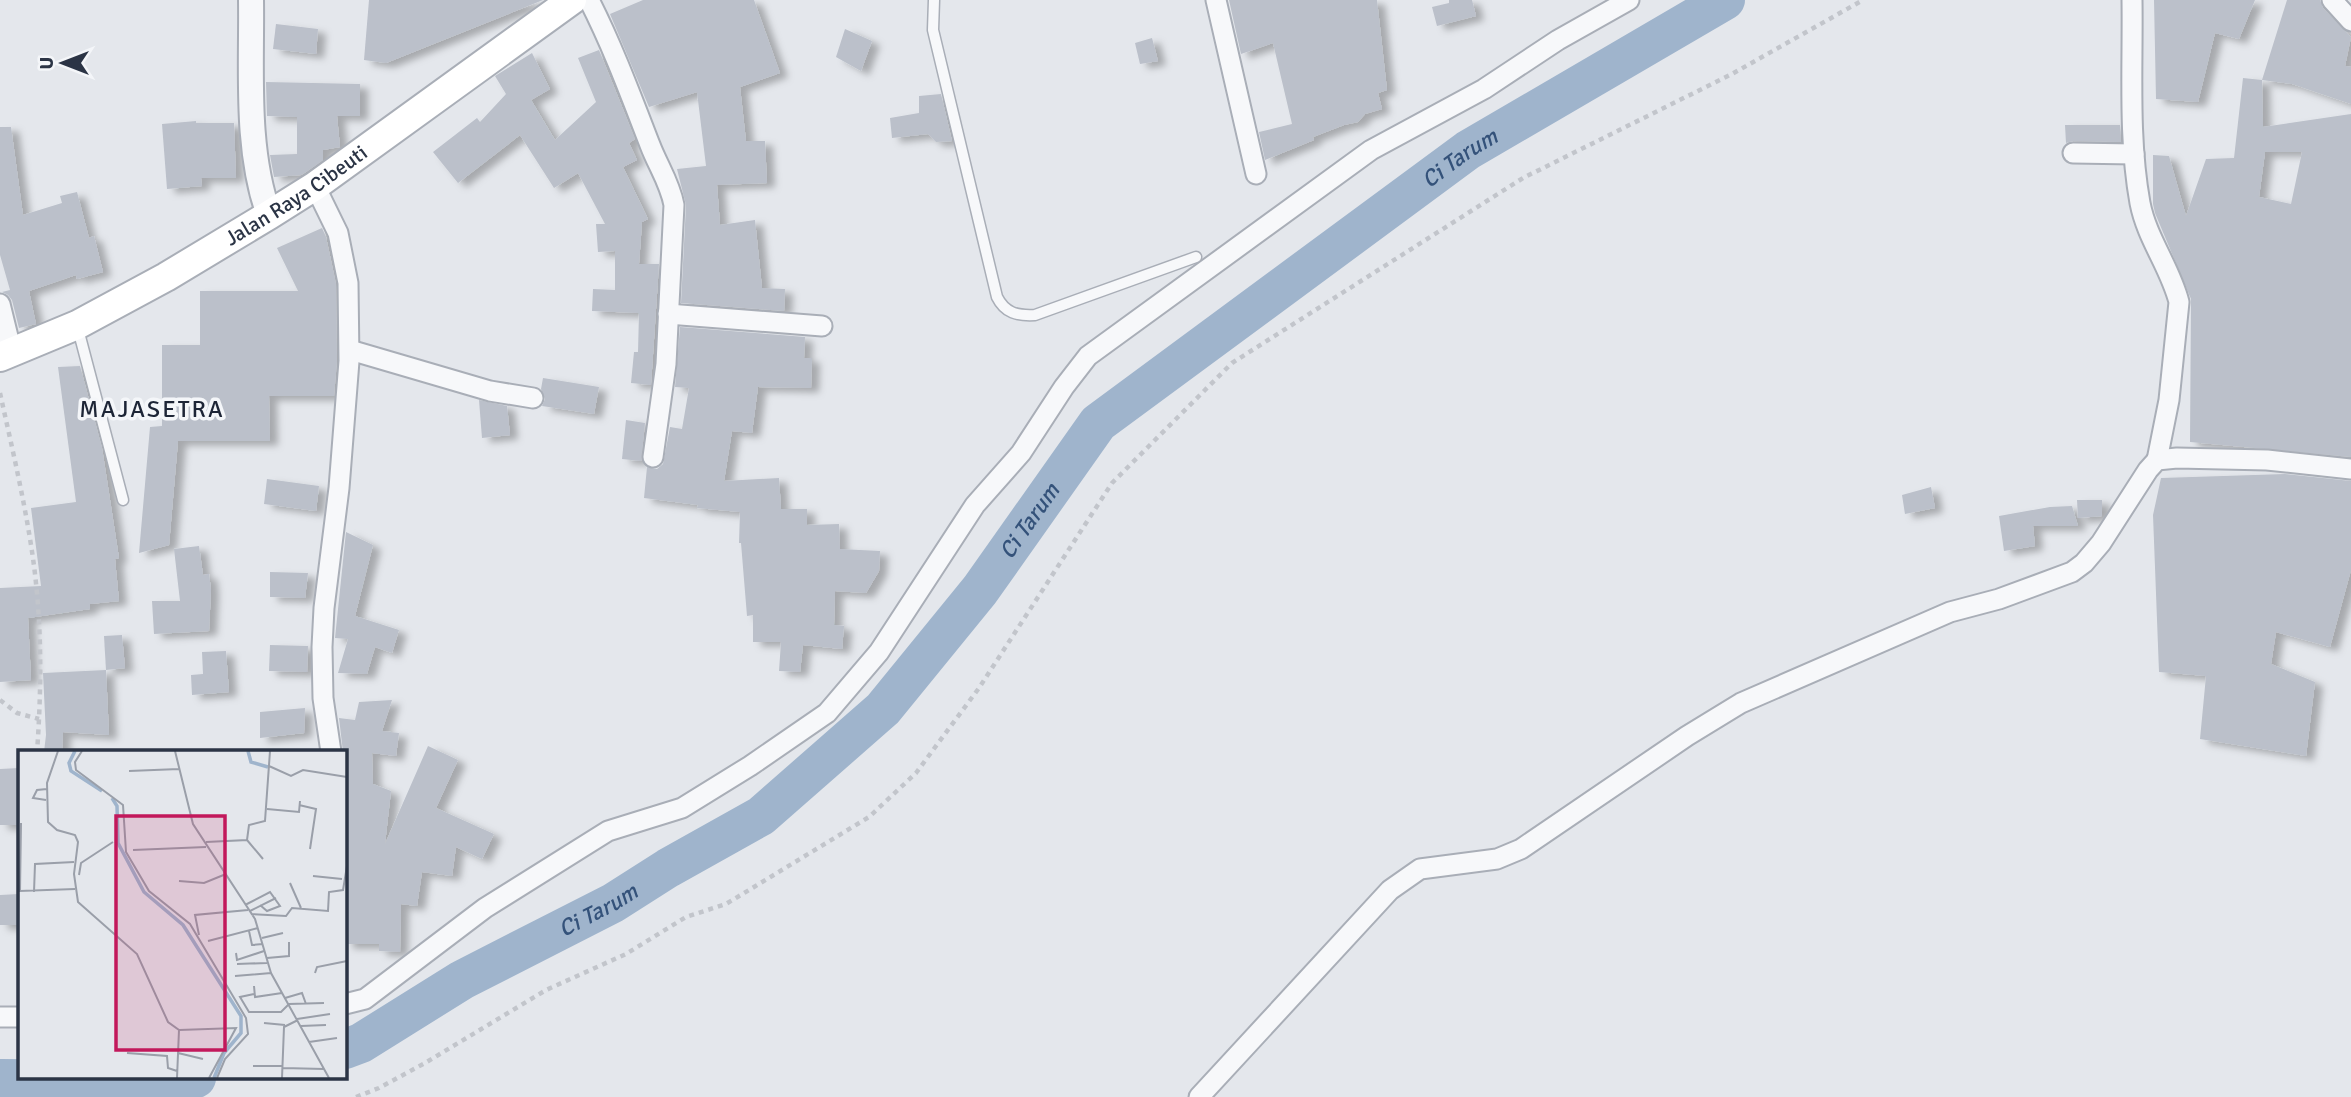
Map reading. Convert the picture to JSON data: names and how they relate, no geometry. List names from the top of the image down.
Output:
{
  "streets": {
    "main road": ["Jalan Raya Cibeuti"]
  },
  "districts": ["MAJASETRA"],
  "water": ["Ci Tarum"],
  "north": "left"
}
